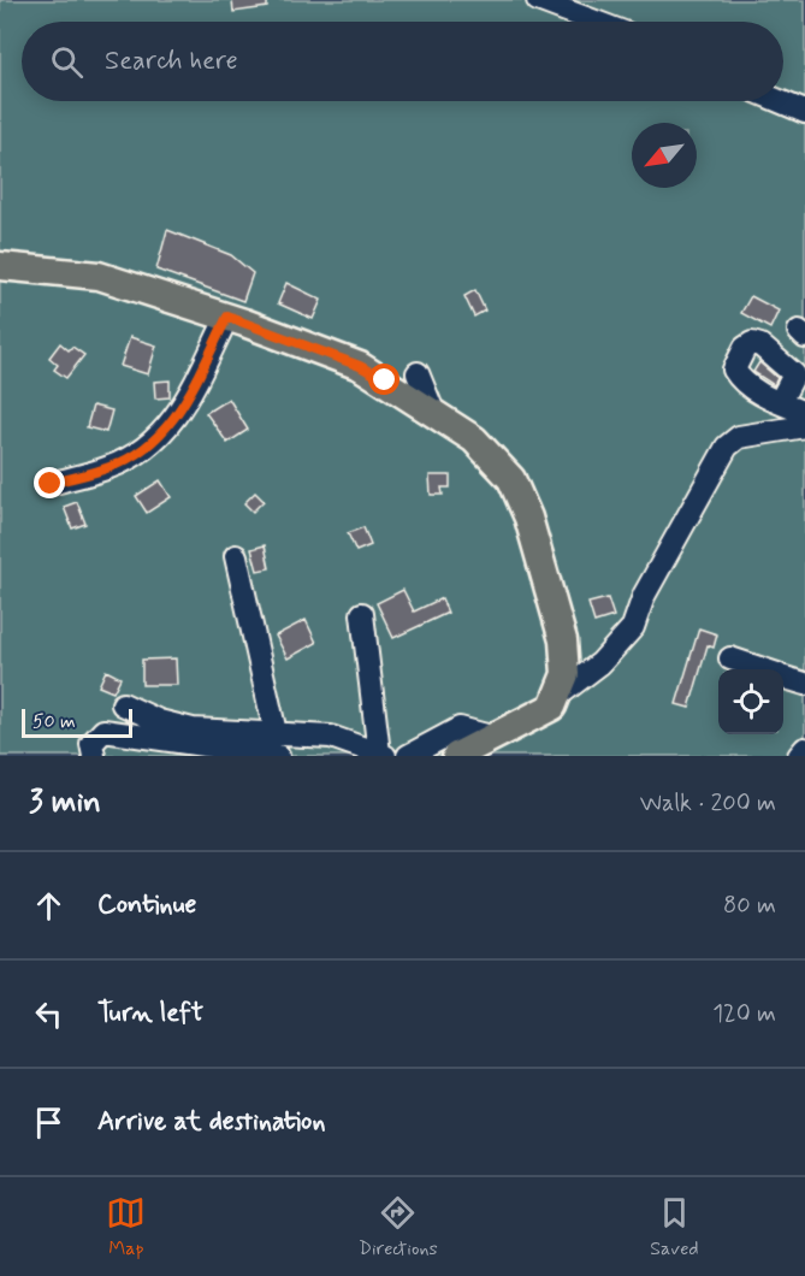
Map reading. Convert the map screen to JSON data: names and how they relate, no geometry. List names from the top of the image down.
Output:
{
  "scale_bar": "50 m",
  "north": "bottom left",
  "page": {
    "search": "Search here",
    "scale": "50 m",
    "heading": ["3 min", "Walk · 200 m"],
    "list": [
      ["Continue", "80 m"],
      ["Turn left", "120 m"],
      "Arrive at destination"
    ],
    "nav": ["Map", "Directions", "Saved"]
  }
}
